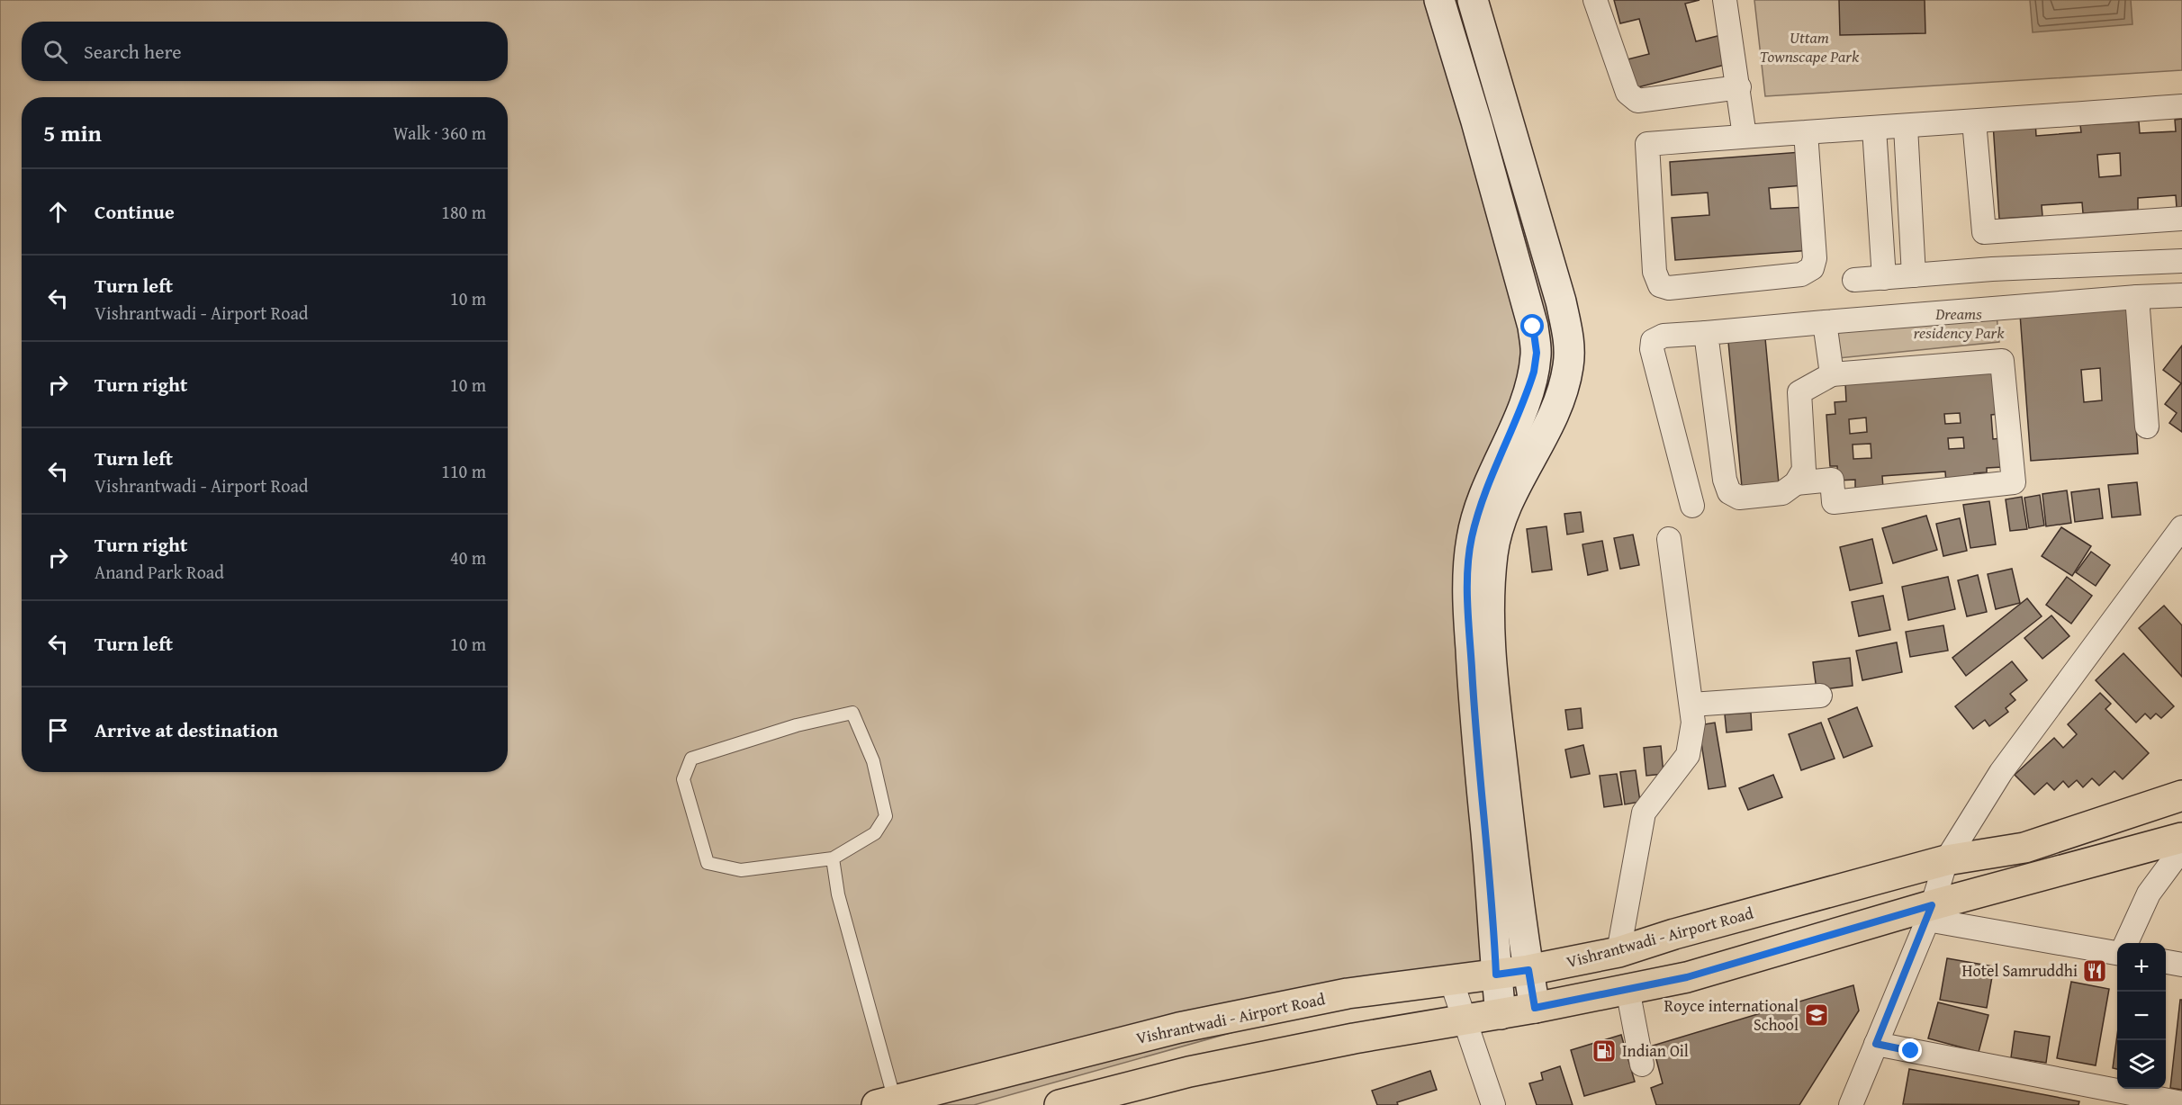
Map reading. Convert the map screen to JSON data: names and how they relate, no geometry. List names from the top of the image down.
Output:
{
  "streets": {
    "main road": ["Vishrantwadi - Airport Road"]
  },
  "parks": ["Uttam Townscape Park", "Dreams residency Park"],
  "places": {
    "restaurant": ["Hotel Samruddhi"],
    "school or university": ["Royce international School"],
    "fuel station": ["Indian Oil"]
  },
  "page": {
    "search": "Search here",
    "heading": ["5 min", "Walk · 360 m"],
    "list": [
      ["Continue", "180 m"],
      ["Turn left", "Vishrantwadi - Airport Road", "10 m"],
      ["Turn right", "10 m"],
      ["Turn left", "Vishrantwadi - Airport Road", "110 m"],
      ["Turn right", "Anand Park Road", "40 m"],
      ["Turn left", "10 m"],
      "Arrive at destination"
    ],
    "map_buttons": ["+", "−"]
  }
}
